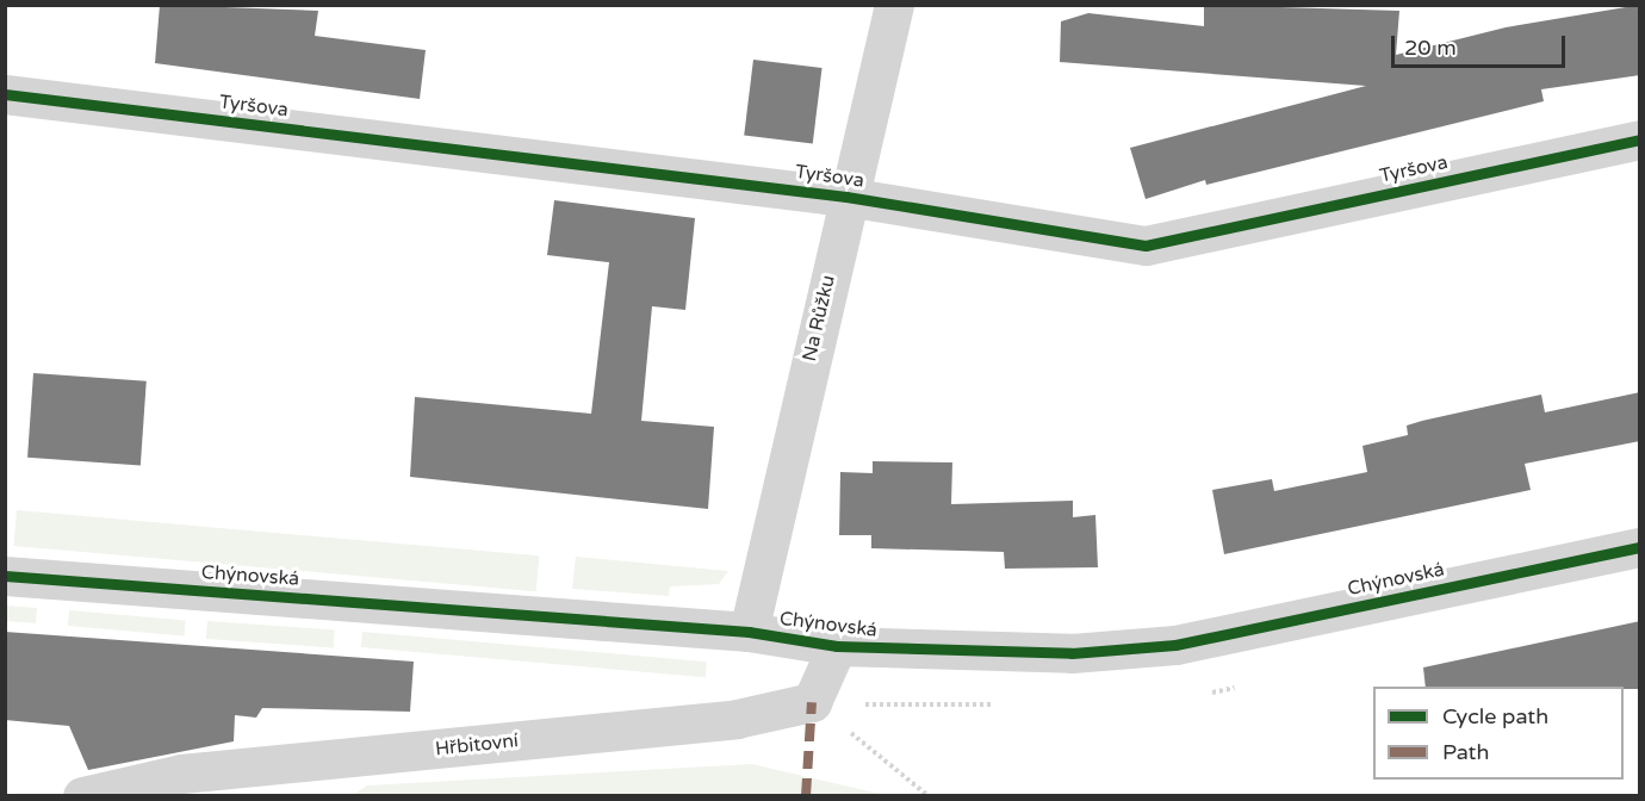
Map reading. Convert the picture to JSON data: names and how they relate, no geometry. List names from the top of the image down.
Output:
{
  "streets": {
    "street": [
      "Tyršova",
      "Na Růžku",
      "Chýnovská",
      "Hřbitovní"
    ]
  },
  "crossings": [
    ["Tyršova", "Na Růžku"],
    ["Na Růžku", "Chýnovská"]
  ],
  "legend": ["Cycle path", "Path"],
  "scale_bar": "20 m"
}
